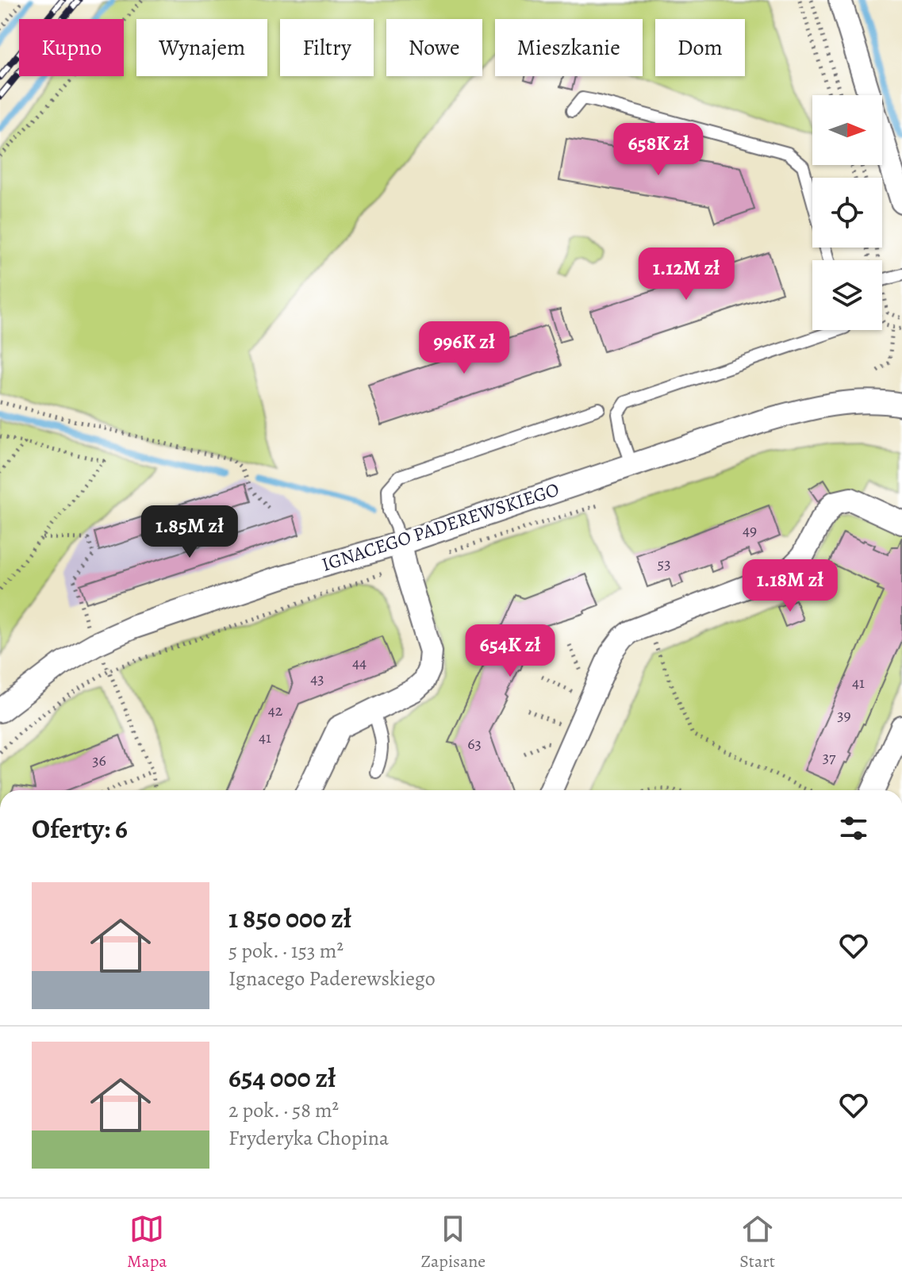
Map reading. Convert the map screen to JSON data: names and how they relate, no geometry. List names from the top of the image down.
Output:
{
  "streets": {
    "street": ["IGNACEGO PADEREWSKIEGO"]
  },
  "house_numbers": [
    "49",
    "53",
    "44",
    "43",
    "41",
    "42",
    "39",
    "41",
    "63",
    "37",
    "36"
  ],
  "north": "right",
  "page": {
    "chip": [
      "Kupno",
      "Wynajem",
      "Filtry",
      "Nowe",
      "Mieszkanie",
      "Dom"
    ],
    "price": [
      "658K zł",
      "1.12M zł",
      "996K zł",
      "1.85M zł",
      "1.18M zł",
      "654K zł"
    ],
    "heading": "Oferty: 6",
    "list": [
      {
        "name": "1 850 000 zł",
        "note": "5 pok. · 153 m² · Ignacego Paderewskiego"
      },
      {
        "name": "654 000 zł",
        "note": "2 pok. · 58 m² · Fryderyka Chopina"
      }
    ],
    "tabs": ["Mapa", "Zapisane", "Start"]
  }
}
